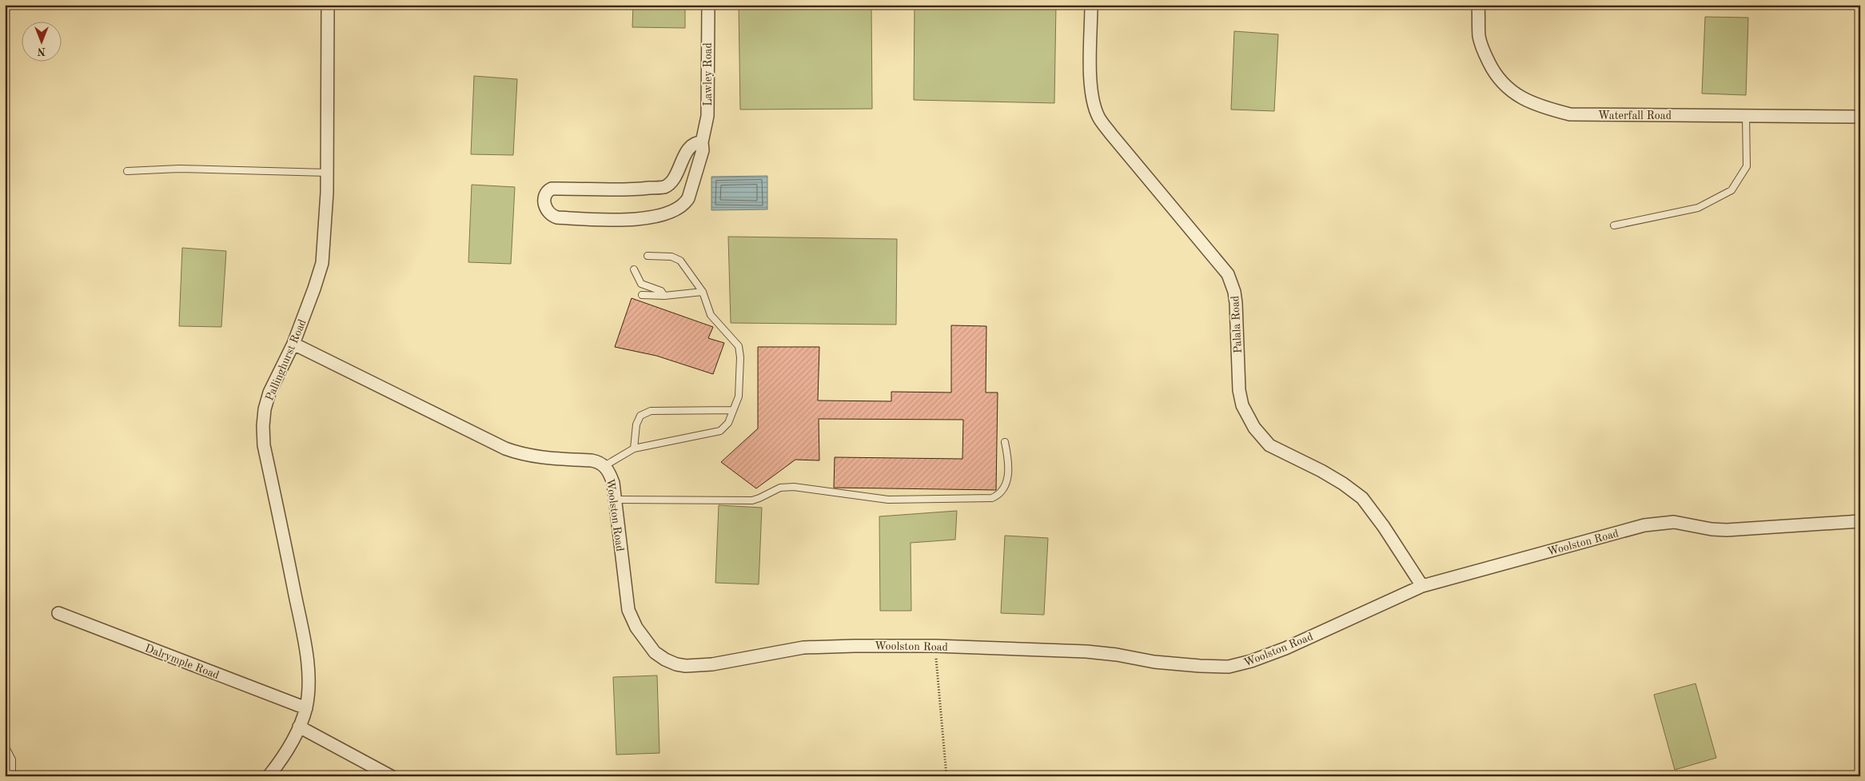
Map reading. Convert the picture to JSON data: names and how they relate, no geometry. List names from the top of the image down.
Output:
{
  "streets": {
    "street": [
      "Lawley Road",
      "Waterfall Road",
      "Palala Road",
      "Pallinghurst Road",
      "Woolston Road",
      "Dalrymple Road"
    ]
  },
  "crossings": [
    ["Palala Road", "Woolston Road"],
    ["Pallinghurst Road", "Woolston Road"],
    ["Pallinghurst Road", "Dalrymple Road"]
  ],
  "north": "bottom"
}
